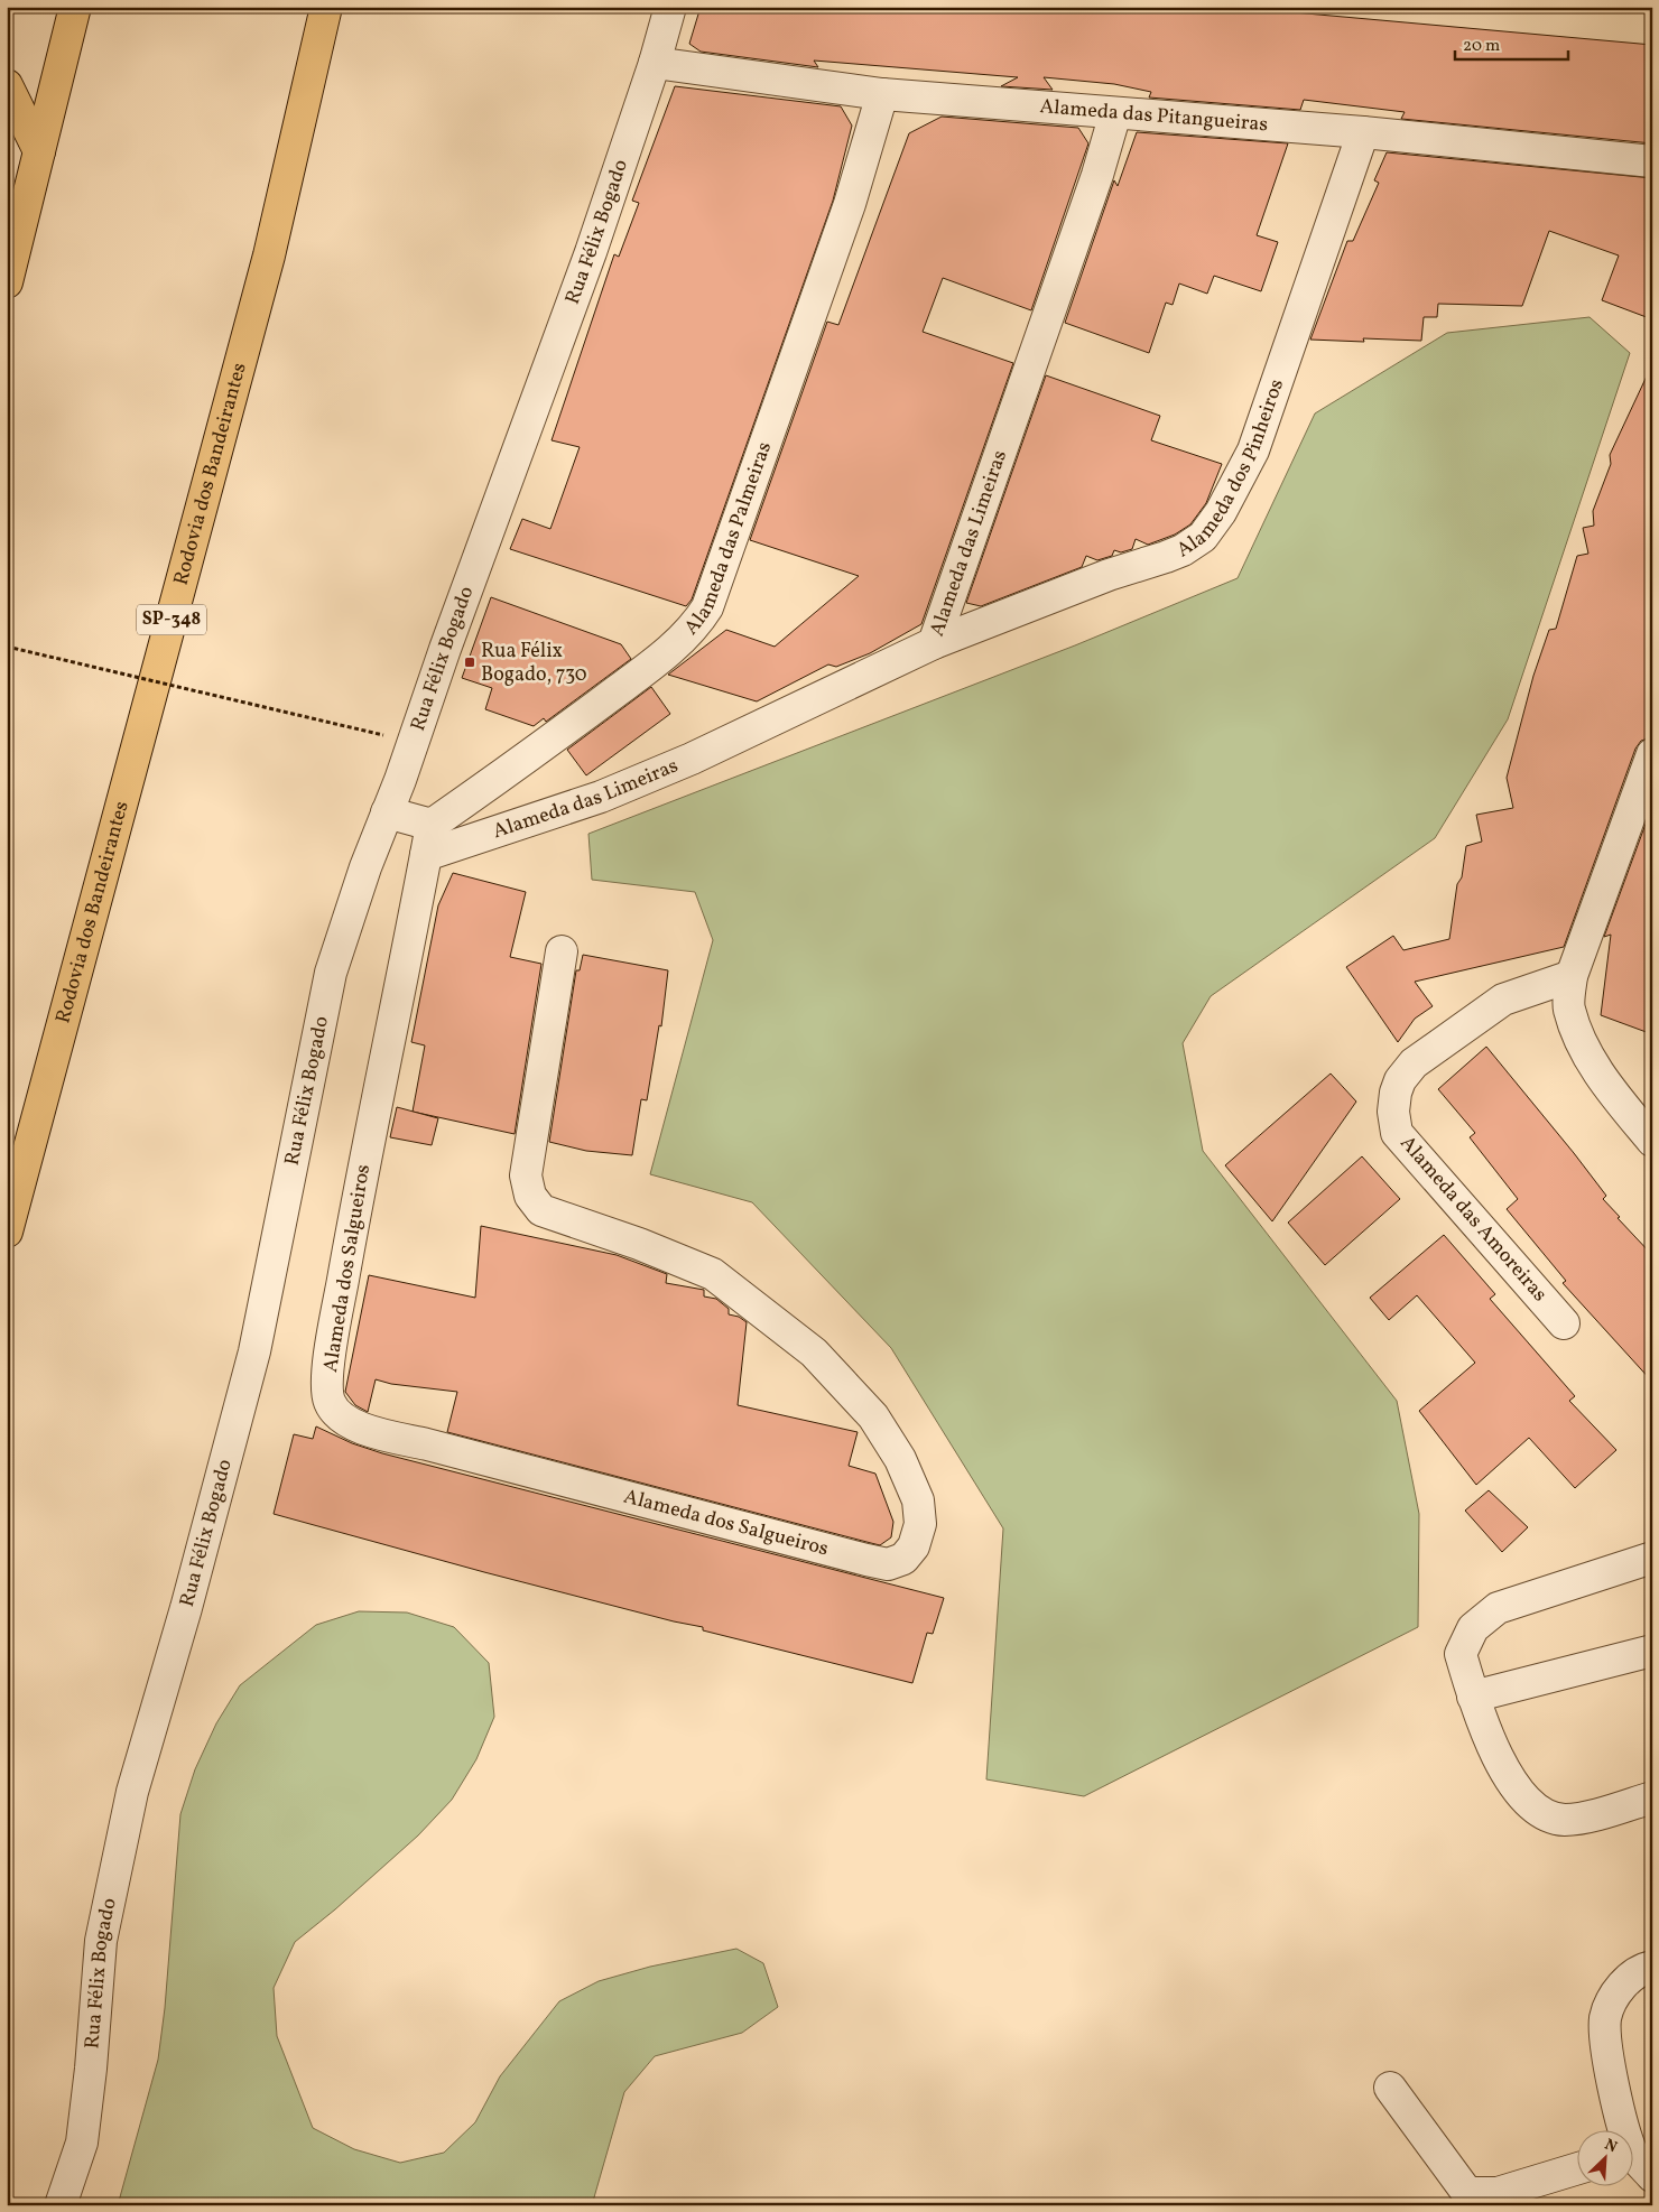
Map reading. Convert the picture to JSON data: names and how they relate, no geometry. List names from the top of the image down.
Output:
{
  "streets": {
    "highway": ["Rodovia dos Bandeirantes", "SP-348"],
    "street": [
      "Alameda das Pitangueiras",
      "Rua Félix Bogado",
      "Alameda dos Pinheiros",
      "Alameda das Palmeiras",
      "Alameda das Limeiras",
      "Alameda das Amoreiras",
      "Alameda dos Salgueiros"
    ]
  },
  "crossings": [
    ["Alameda das Pitangueiras", "Rua Félix Bogado"],
    ["Alameda das Pitangueiras", "Alameda dos Pinheiros"],
    ["Alameda das Pitangueiras", "Alameda das Palmeiras"],
    ["Alameda das Pitangueiras", "Alameda das Limeiras"],
    ["Alameda dos Pinheiros", "Alameda das Limeiras"],
    ["Alameda das Palmeiras", "Alameda dos Salgueiros"],
    ["Alameda das Limeiras", "Alameda dos Salgueiros"]
  ],
  "places": {
    "transit": ["Rua Félix Bogado, 730"]
  },
  "scale_bar": "20 m",
  "north": "top right"
}
